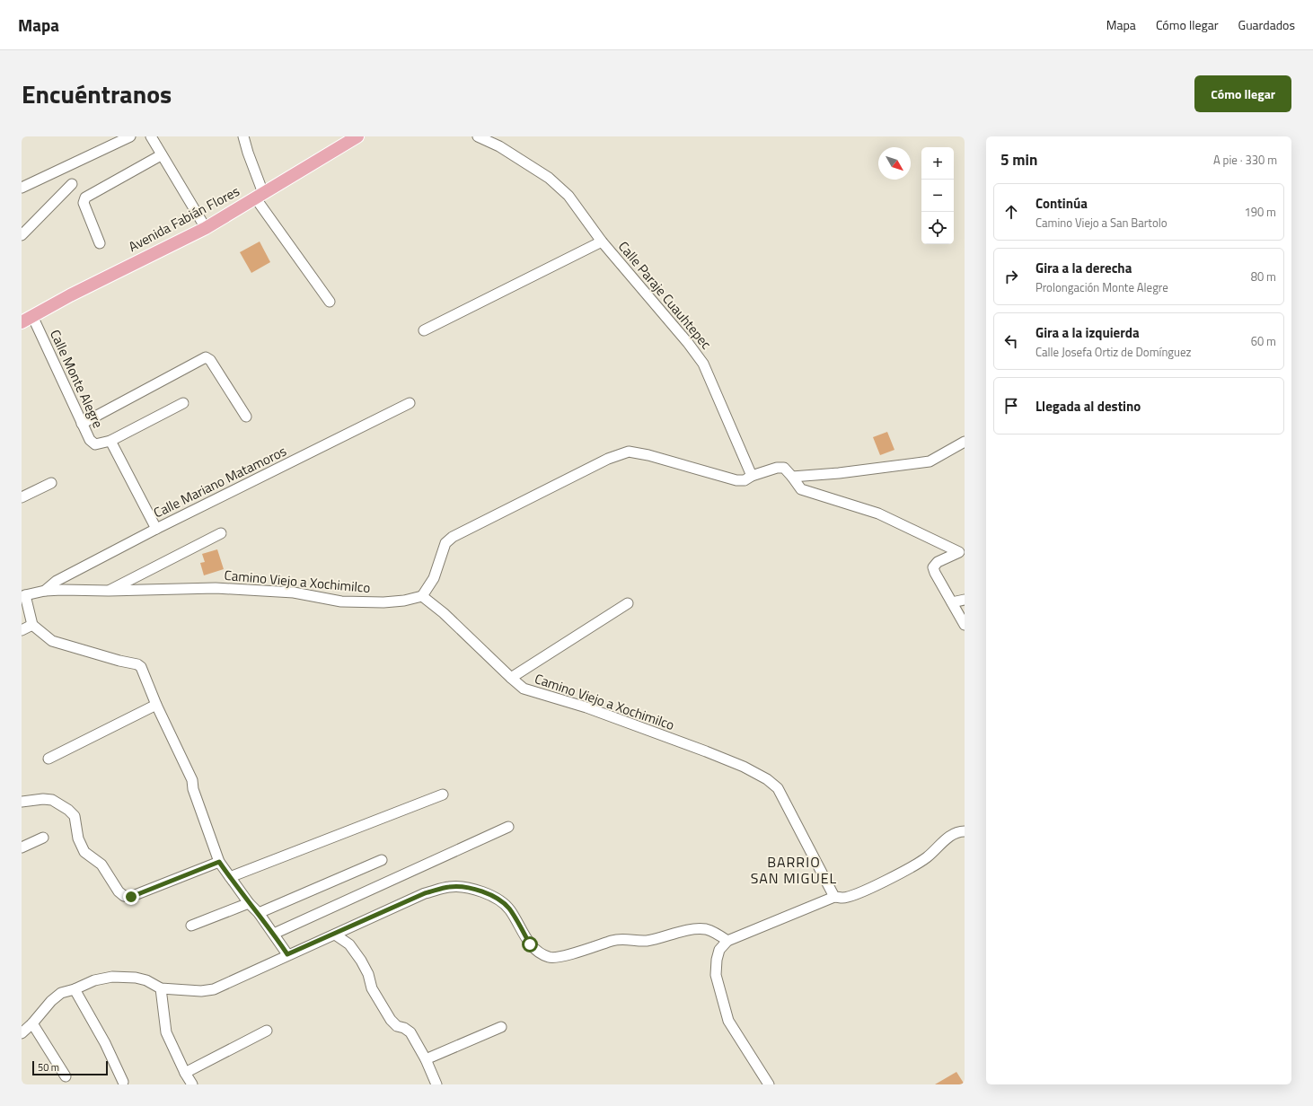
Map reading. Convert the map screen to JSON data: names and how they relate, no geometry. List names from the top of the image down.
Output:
{
  "streets": {
    "main road": ["Avenida Fabián Flores"],
    "street": [
      "Calle Paraje Cuauhtepec",
      "Calle Monte Alegre",
      "Calle Mariano Matamoros",
      "Camino Viejo a Xochimilco"
    ]
  },
  "crossings": [
    ["Avenida Fabián Flores", "Calle Monte Alegre"],
    ["Calle Monte Alegre", "Calle Mariano Matamoros"],
    ["Calle Mariano Matamoros", "Camino Viejo a Xochimilco"]
  ],
  "districts": ["BARRIO SAN MIGUEL"],
  "scale_bar": "50 m",
  "north": "bottom right",
  "page": {
    "header": "Mapa",
    "nav": ["Mapa", "Cómo llegar", "Guardados"],
    "title": "Encuéntranos",
    "buttons": "Cómo llegar",
    "heading": ["5 min", "A pie · 330 m"],
    "map_buttons": ["+", "−"],
    "list": [
      ["Continúa", "Camino Viejo a San Bartolo", "190 m"],
      ["Gira a la derecha", "Prolongación Monte Alegre", "80 m"],
      ["Gira a la izquierda", "Calle Josefa Ortiz de Domínguez", "60 m"],
      "Llegada al destino"
    ],
    "scale": "50 m"
  }
}
